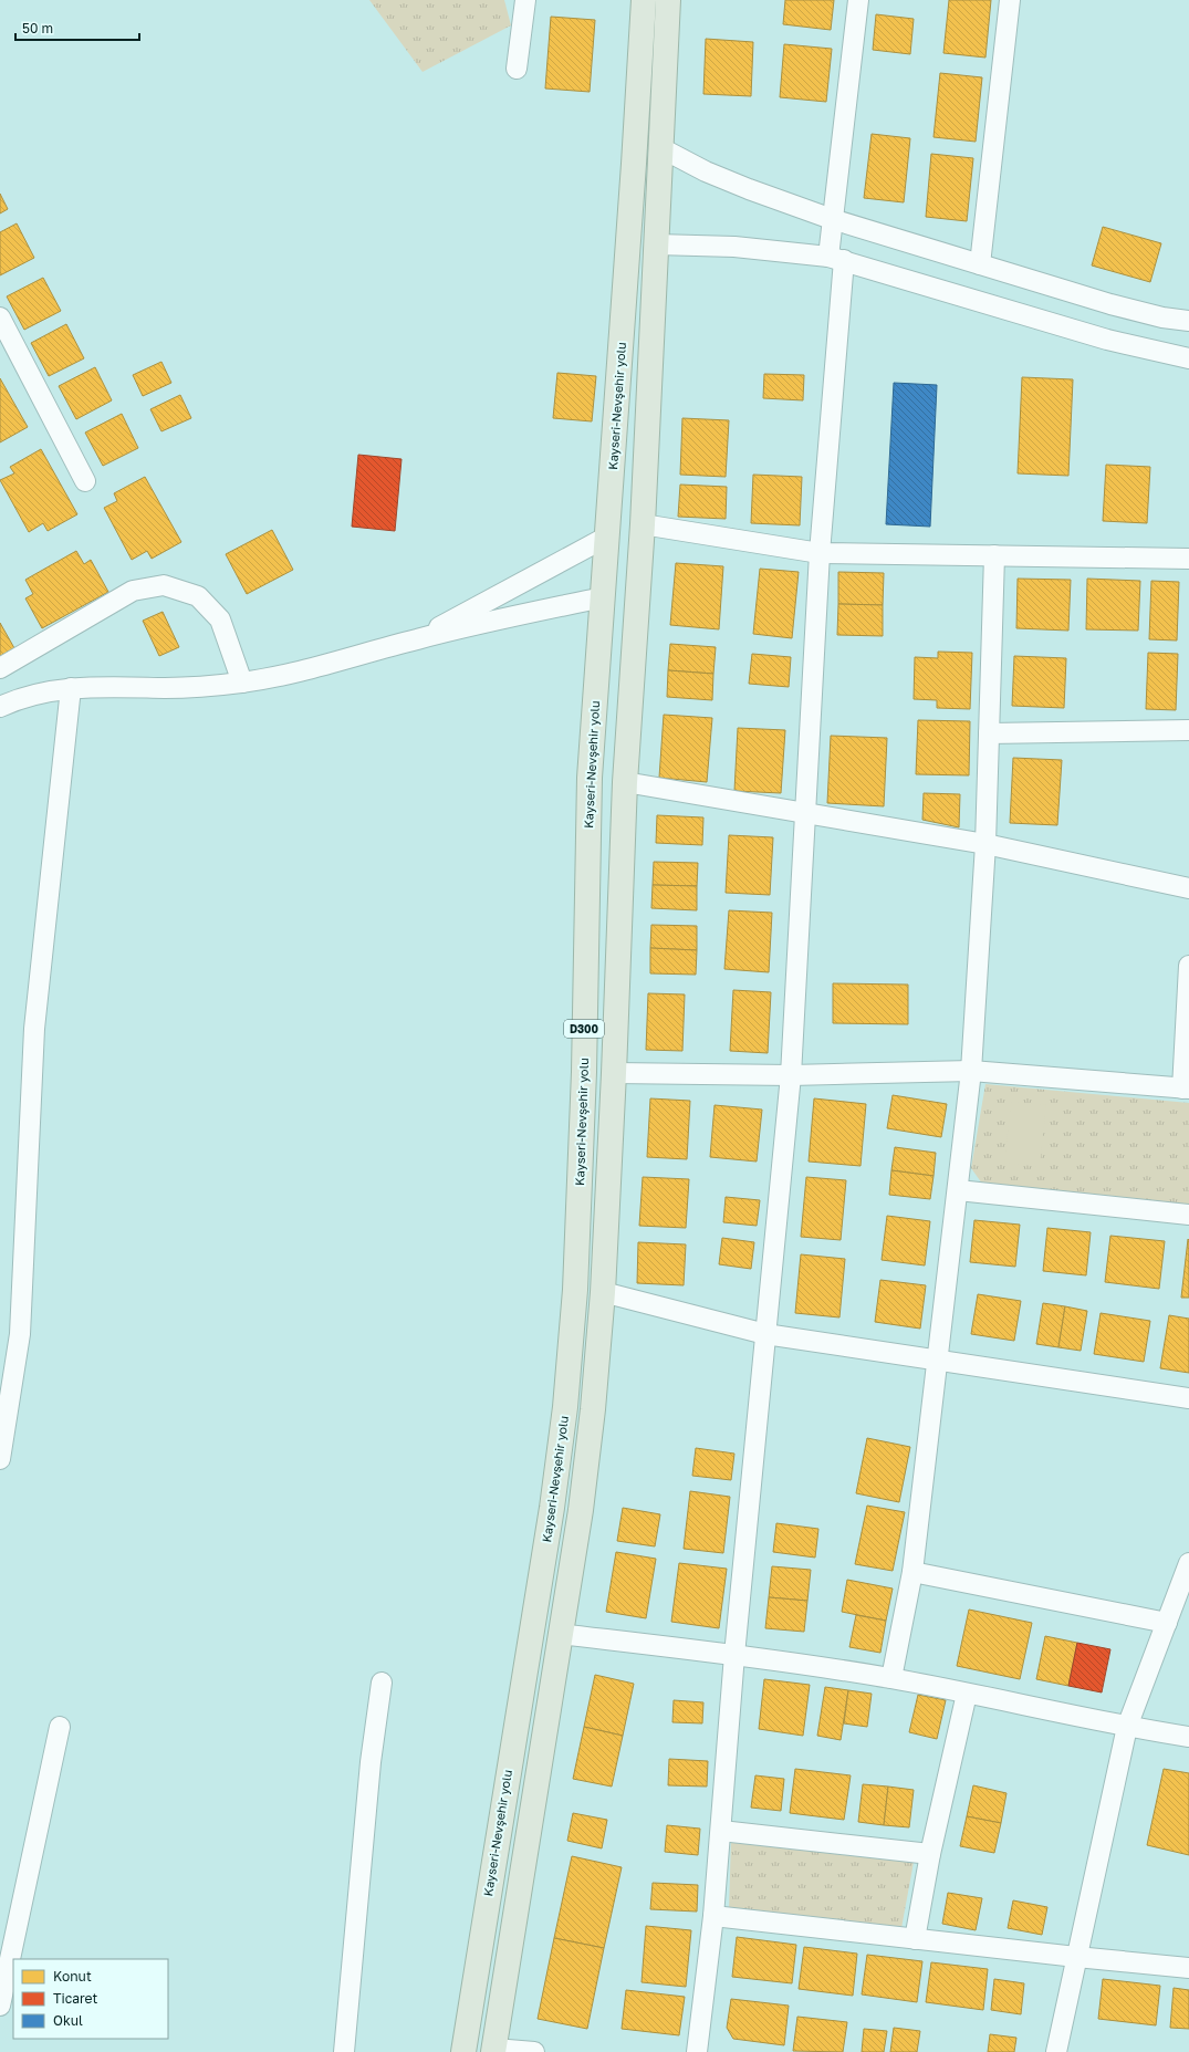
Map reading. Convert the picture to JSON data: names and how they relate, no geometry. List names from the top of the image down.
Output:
{
  "streets": {
    "highway": ["Kayseri-Nevşehir yolu", "D300"]
  },
  "legend": ["Konut", "Ticaret", "Okul"],
  "scale_bar": "50 m"
}
